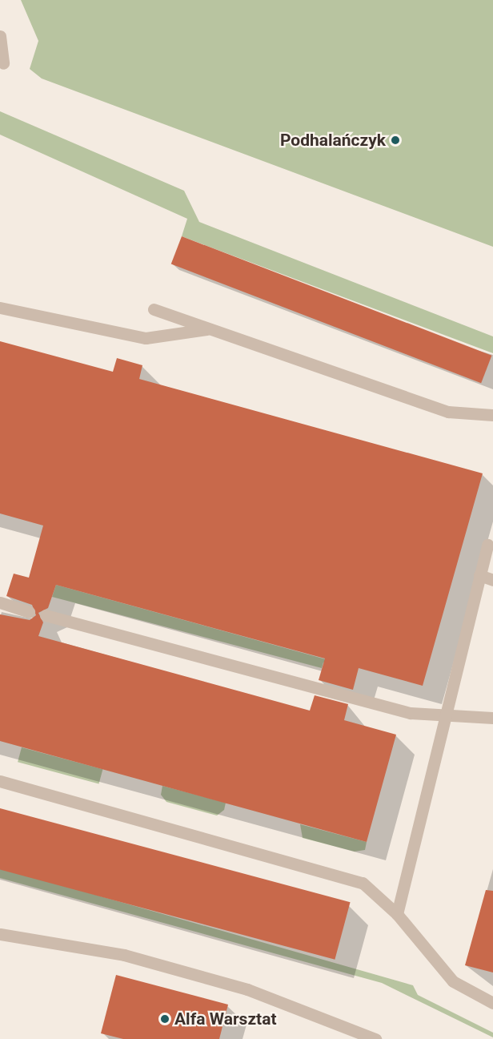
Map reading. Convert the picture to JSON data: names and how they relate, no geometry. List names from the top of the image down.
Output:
{
  "places": ["Podhalańczyk", "Alfa Warsztat"]
}
